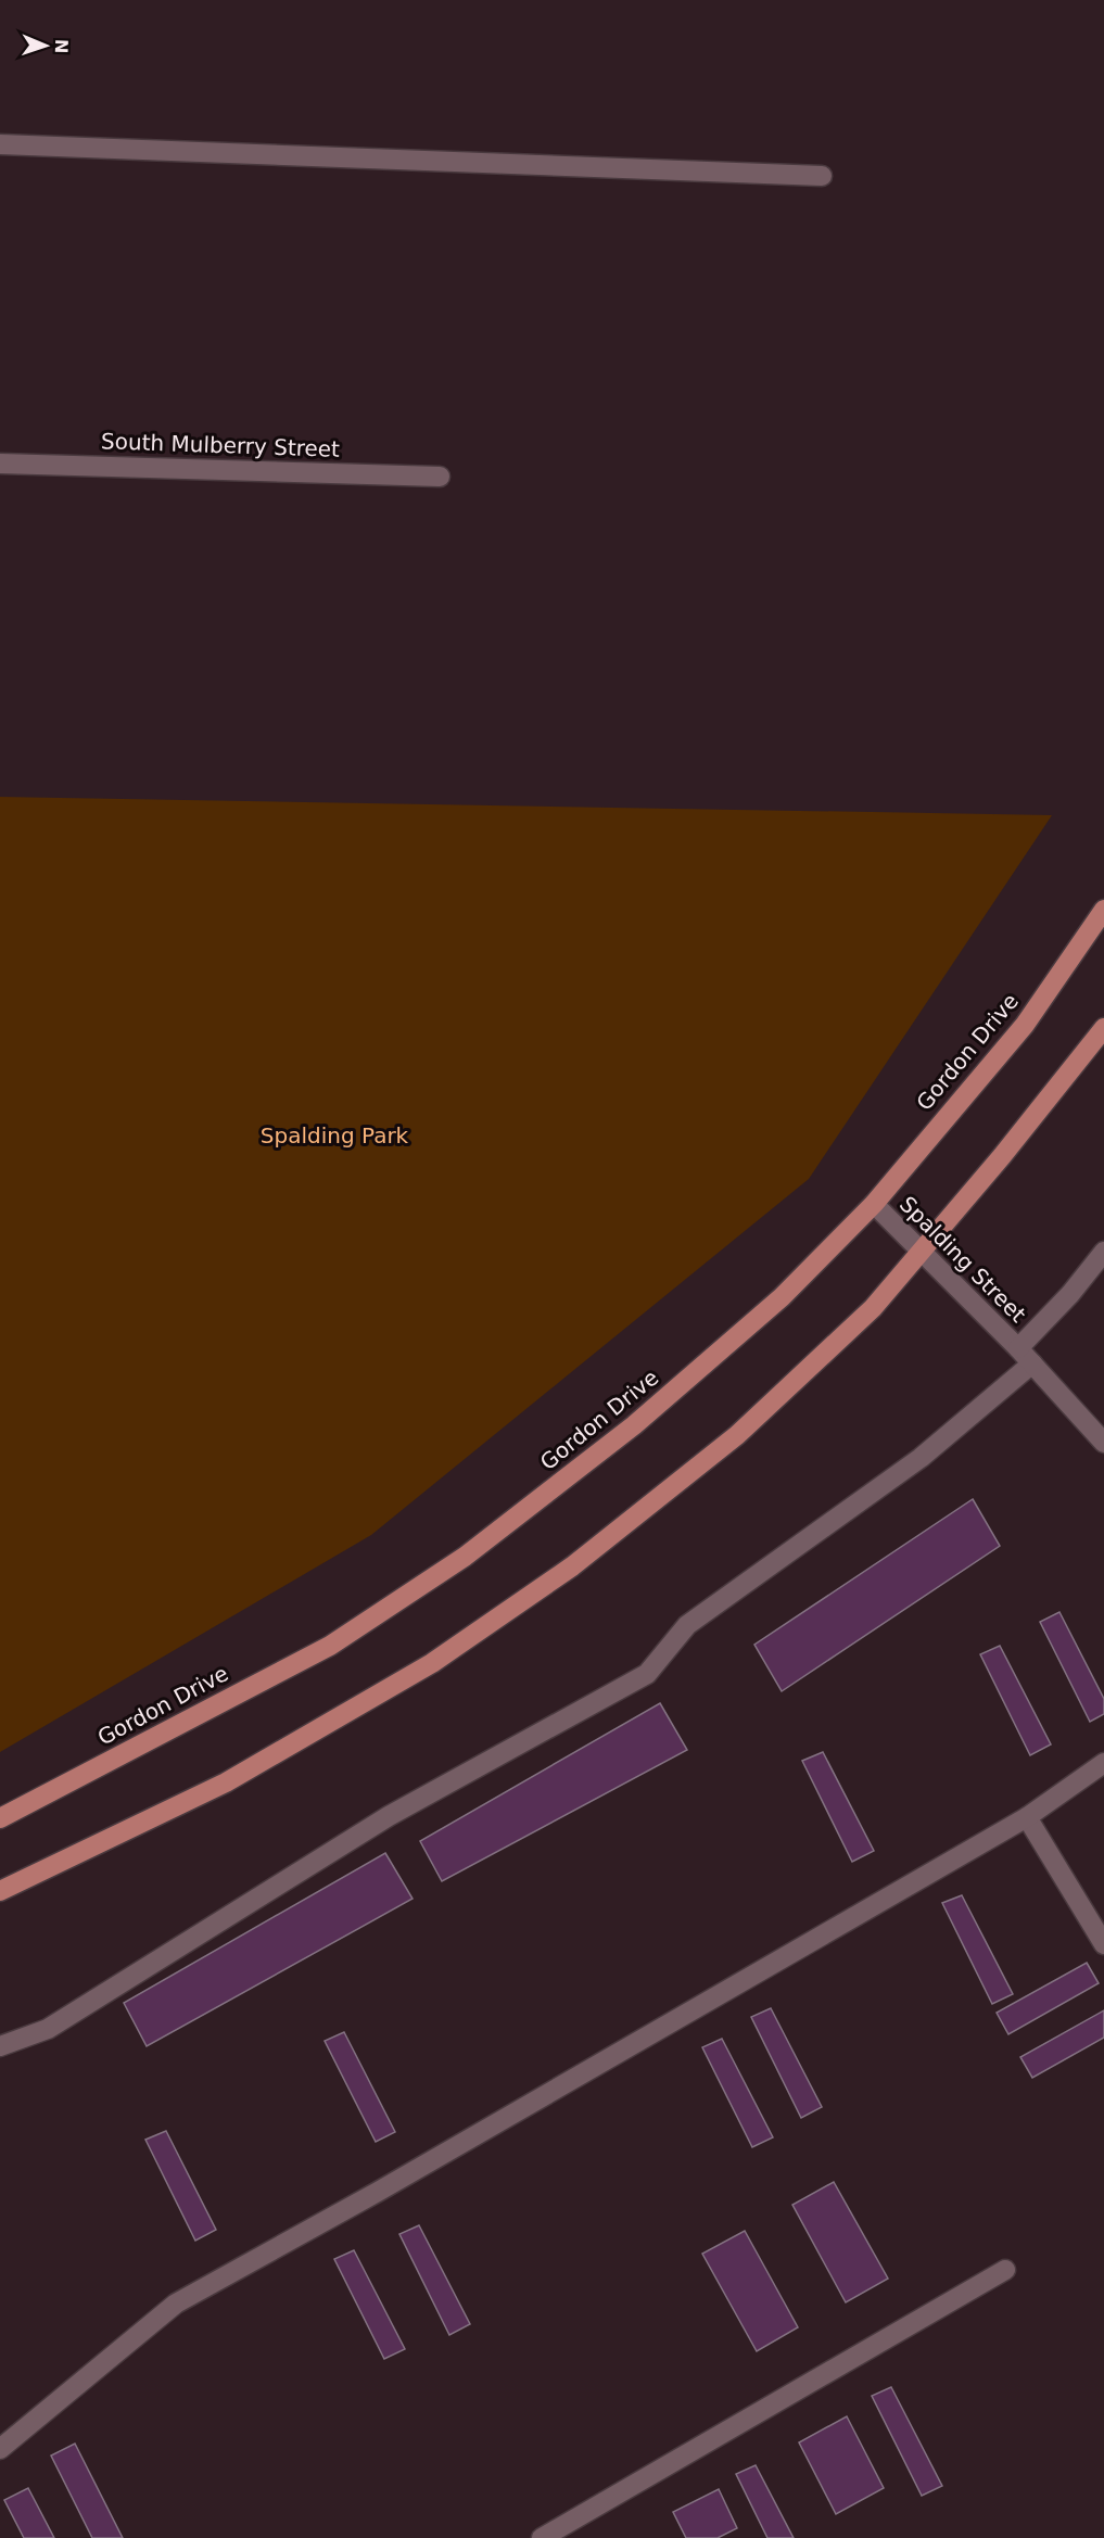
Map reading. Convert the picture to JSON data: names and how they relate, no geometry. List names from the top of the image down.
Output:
{
  "streets": {
    "main road": ["Gordon Drive"],
    "street": ["South Mulberry Street", "Spalding Street"]
  },
  "crossings": [
    ["Gordon Drive", "Spalding Street"]
  ],
  "parks": ["Spalding Park"],
  "north": "right"
}
